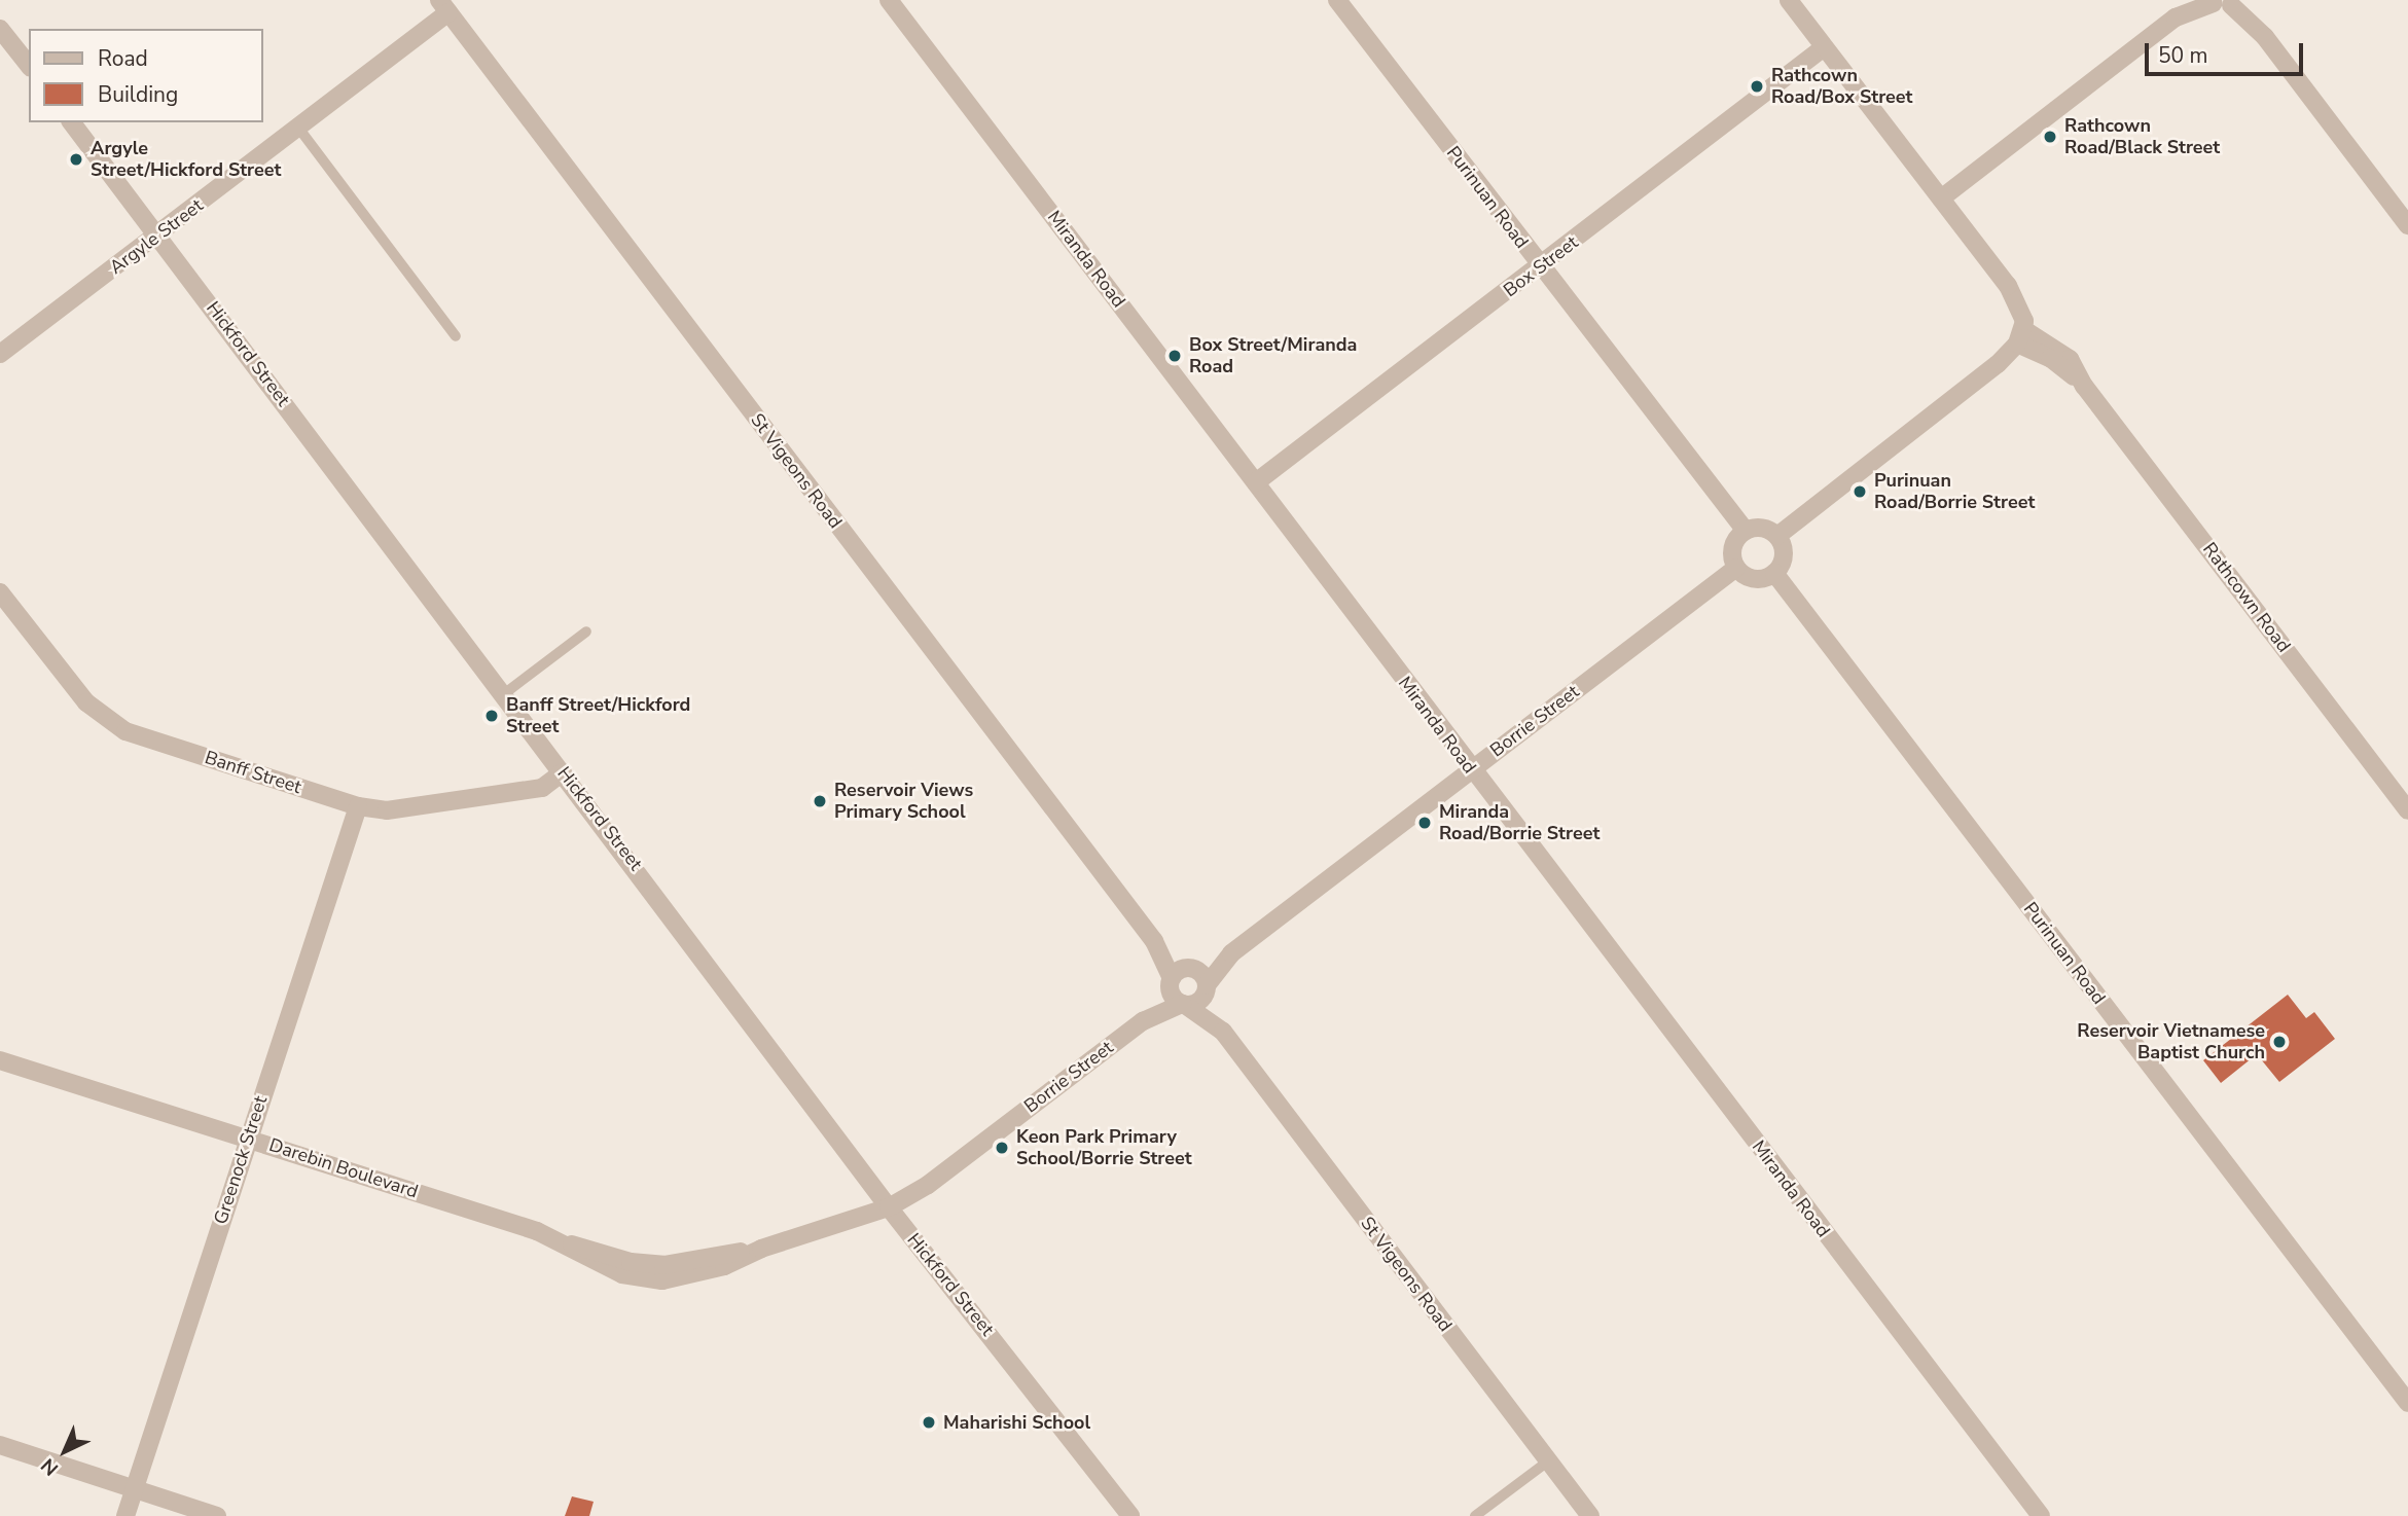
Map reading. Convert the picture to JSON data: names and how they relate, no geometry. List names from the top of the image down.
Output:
{
  "streets": {
    "street": [
      "Purinuan Road",
      "Argyle Street",
      "Miranda Road",
      "Box Street",
      "Hickford Street",
      "St Vigeons Road",
      "Rathcown Road",
      "Borrie Street",
      "Banff Street",
      "Greenock Street",
      "Darebin Boulevard"
    ]
  },
  "crossings": [
    ["Purinuan Road", "Box Street"],
    ["Purinuan Road", "Borrie Street"],
    ["Argyle Street", "Hickford Street"],
    ["Argyle Street", "St Vigeons Road"],
    ["Miranda Road", "Box Street"],
    ["Miranda Road", "Borrie Street"],
    ["Hickford Street", "Borrie Street"],
    ["Hickford Street", "Banff Street"],
    ["Hickford Street", "Darebin Boulevard"],
    ["St Vigeons Road", "Borrie Street"],
    ["Borrie Street", "Darebin Boulevard"],
    ["Banff Street", "Greenock Street"],
    ["Greenock Street", "Darebin Boulevard"]
  ],
  "places": [
    "Rathcown Road/Box Street",
    "Rathcown Road/Black Street",
    "Argyle Street/Hickford Street",
    "Box Street/Miranda Road",
    "Purinuan Road/Borrie Street",
    "Banff Street/Hickford Street",
    "Reservoir Views Primary School",
    "Miranda Road/Borrie Street",
    "Reservoir Vietnamese Baptist Church",
    "Keon Park Primary School/Borrie Street",
    "Maharishi School"
  ],
  "legend": ["Road", "Building"],
  "scale_bar": "50 m",
  "north": "bottom left"
}
